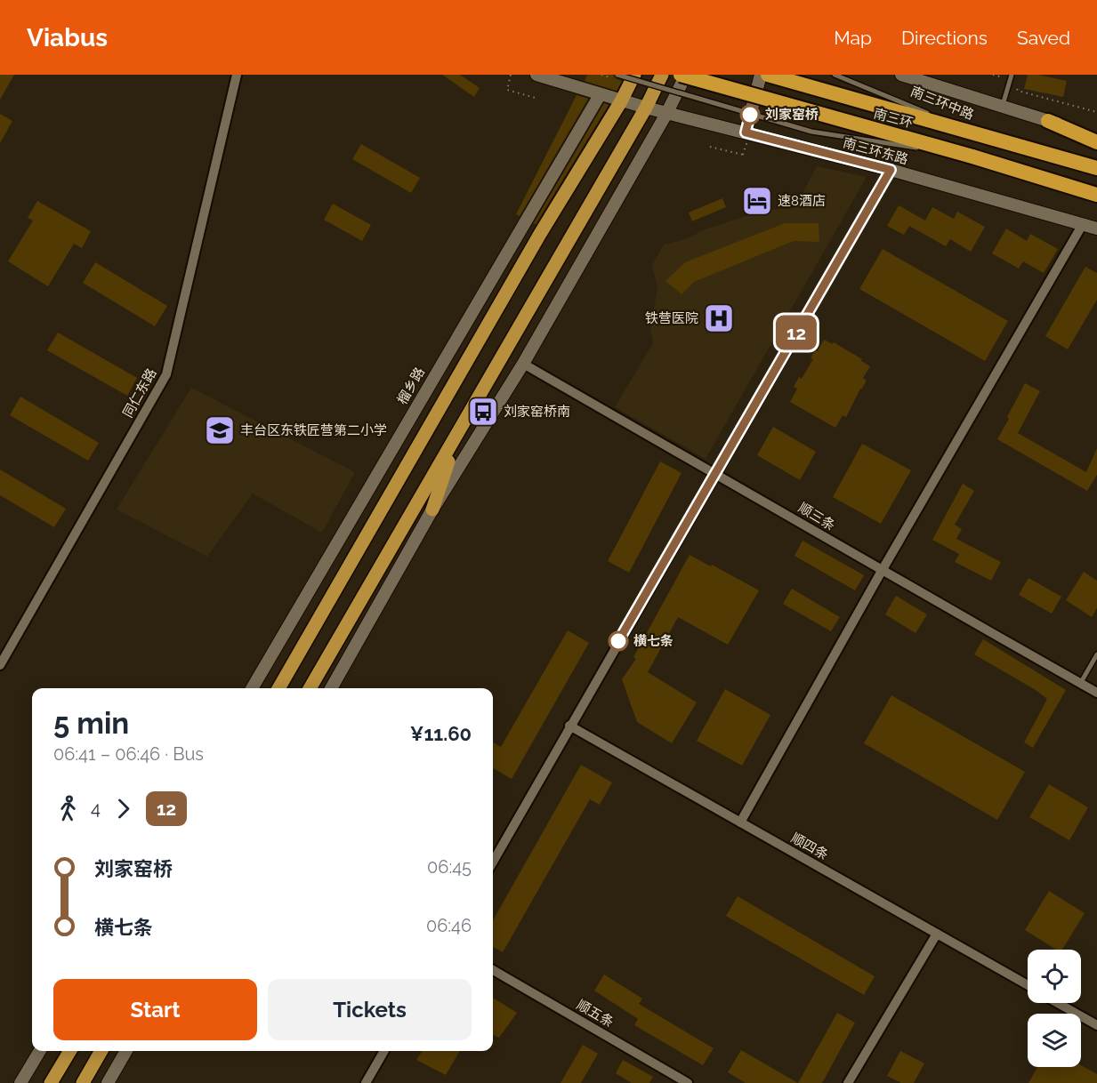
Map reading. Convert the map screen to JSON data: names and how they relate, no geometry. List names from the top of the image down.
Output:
{
  "streets": {
    "highway": ["南三环"],
    "street": [
      "南三环东路",
      "榴乡路",
      "同仁东路",
      "顺三条",
      "顺四条",
      "顺五条"
    ],
    "lane": ["南三环中路"]
  },
  "crossings": [
    ["南三环中路", "南三环"]
  ],
  "places": {
    "other": ["刘家窑桥", "横七条"],
    "hotel": ["速8酒店"],
    "hospital": ["铁营医院"],
    "bus stop": ["刘家窑桥南"],
    "school or university": ["丰台区东铁匠营第二小学"]
  },
  "lines": ["bus line 12"],
  "page": {
    "header": "Viabus",
    "nav": ["Map", "Directions", "Saved"],
    "on_map": "12",
    "heading": ["5 min", "06:41 – 06:46 · Bus", "¥11.60"],
    "legs": ["4", "12"],
    "list": [
      {
        "name": "刘家窑桥",
        "value": "06:45"
      },
      {
        "name": "横七条",
        "value": "06:46"
      }
    ],
    "buttons": ["Start", "Tickets"]
  }
}
